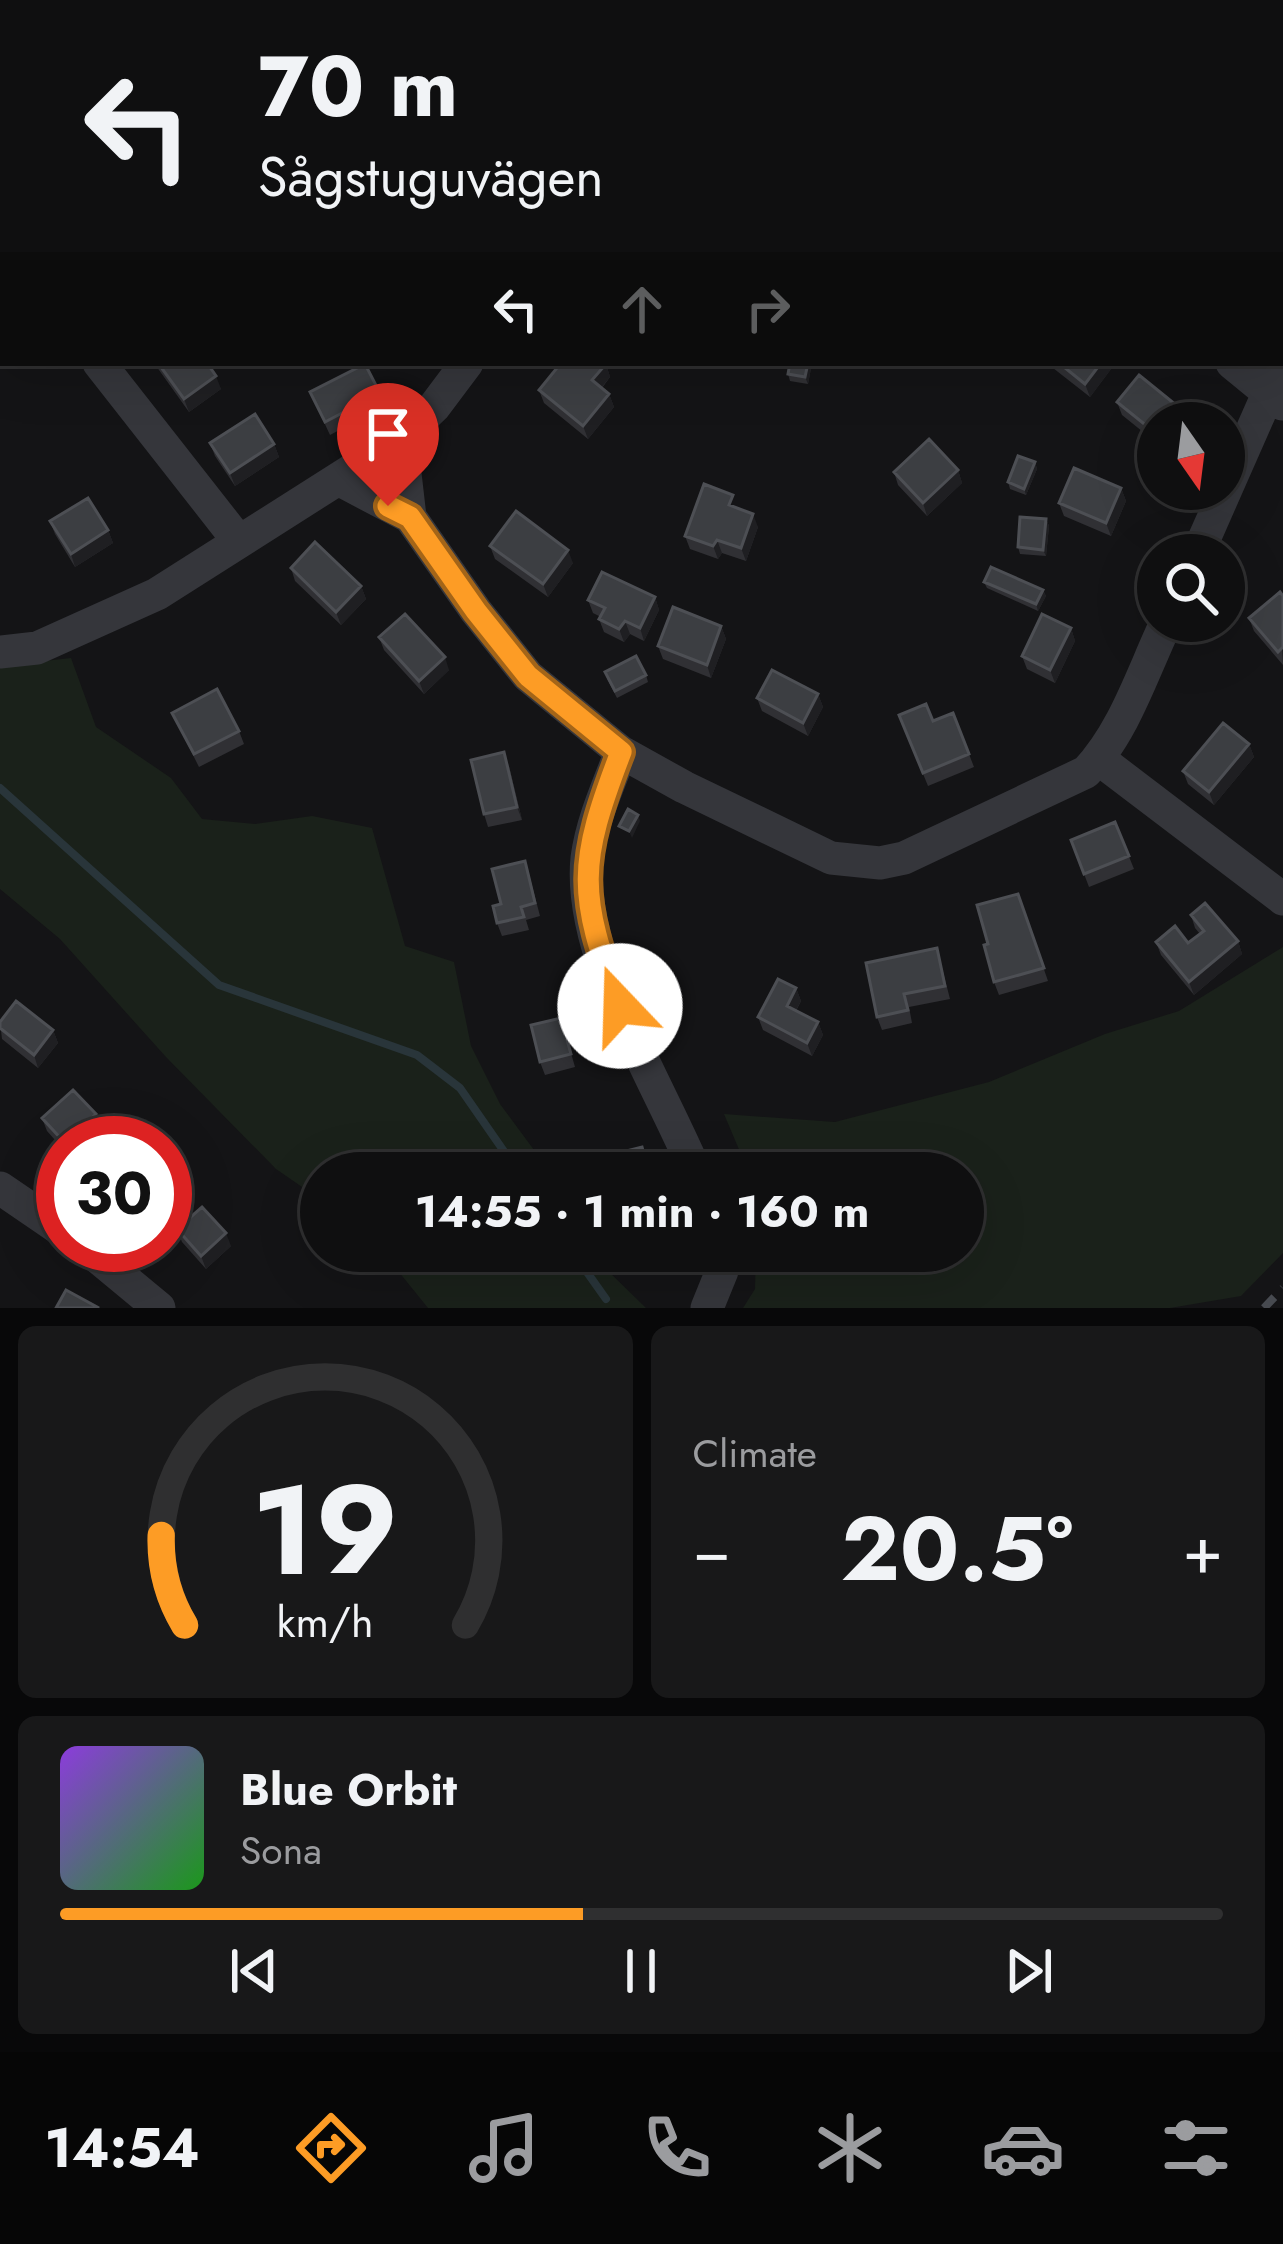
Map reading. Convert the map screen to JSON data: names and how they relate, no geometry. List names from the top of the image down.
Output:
{
  "north": "bottom",
  "page": {
    "turn": ["70 m", "Sågstuguvägen"],
    "limit": "30",
    "trip": "14:55 · 1 min · 160 m",
    "tile": "Climate",
    "heat": ["−", "20.5°", "+"],
    "song": ["Blue Orbit", "Sona"],
    "tabs": "14:54",
    "gauge": ["19", "km/h"]
  }
}
